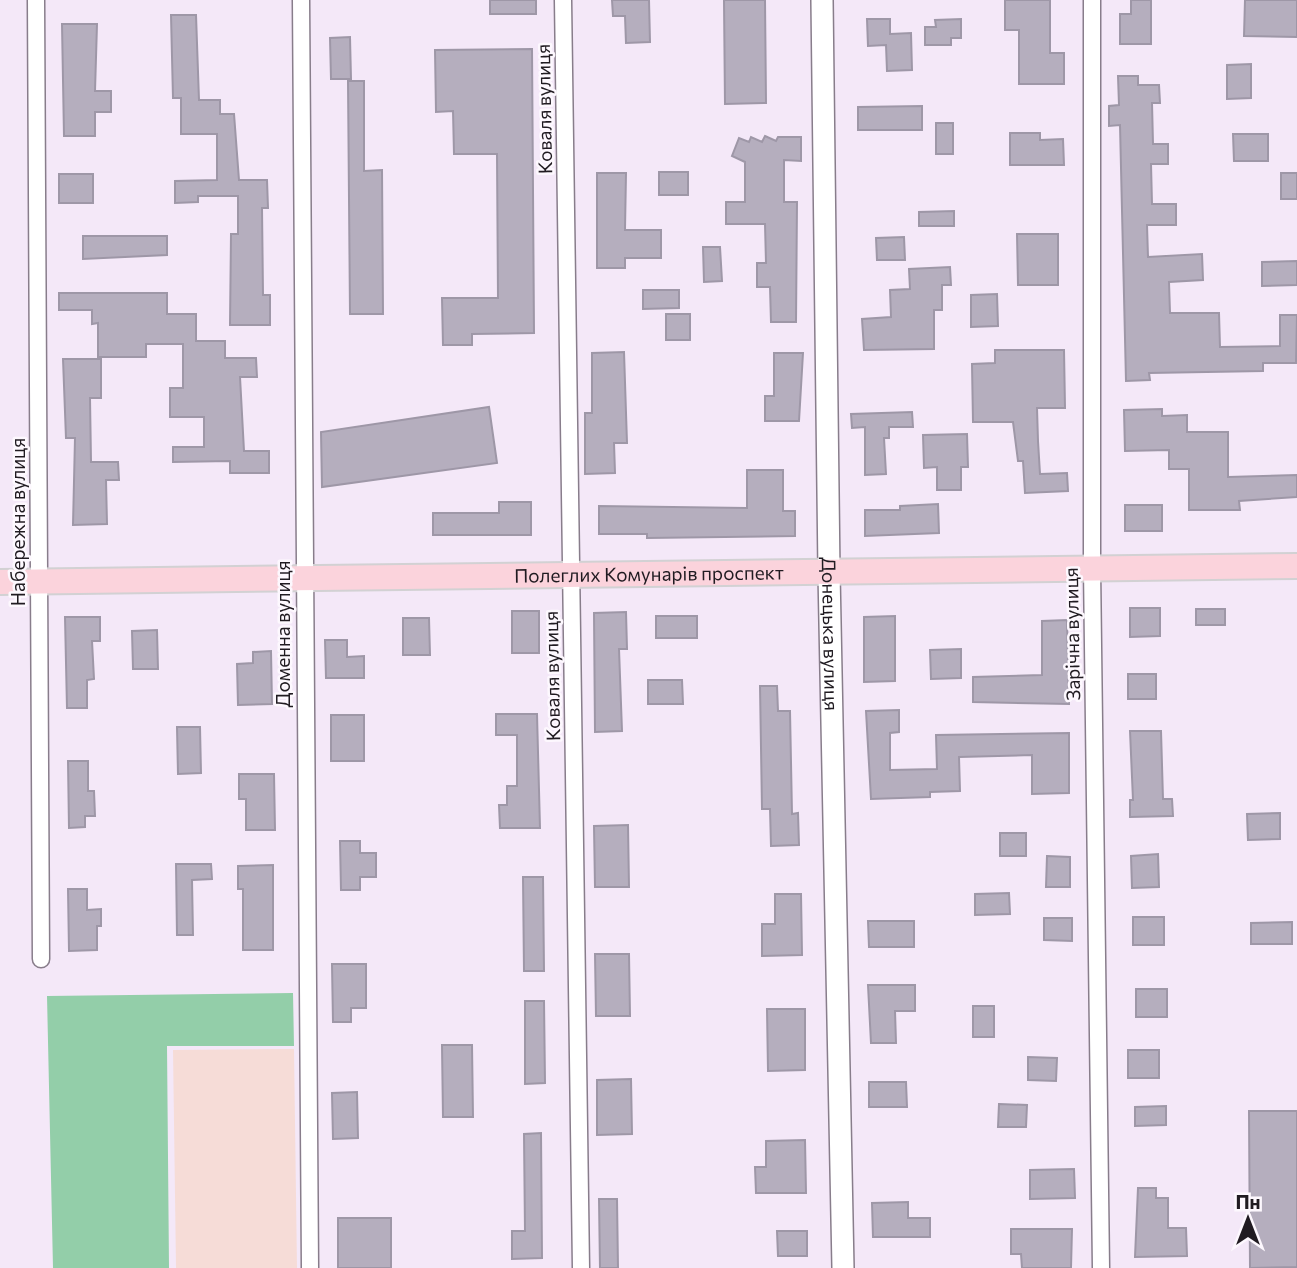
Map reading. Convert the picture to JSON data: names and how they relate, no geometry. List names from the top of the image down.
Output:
{
  "streets": {
    "main road": ["Полеглих Комунарів проспект"],
    "street": [
      "Коваля вулиця",
      "Набережна вулиця",
      "Доменна вулиця",
      "Донецька вулиця",
      "Зарічна вулиця"
    ]
  },
  "crossings": [
    ["Коваля вулиця", "Полеглих Комунарів проспект"],
    ["Набережна вулиця", "Полеглих Комунарів проспект"],
    ["Полеглих Комунарів проспект", "Доменна вулиця"],
    ["Полеглих Комунарів проспект", "Донецька вулиця"],
    ["Полеглих Комунарів проспект", "Зарічна вулиця"]
  ],
  "north": "top"
}
